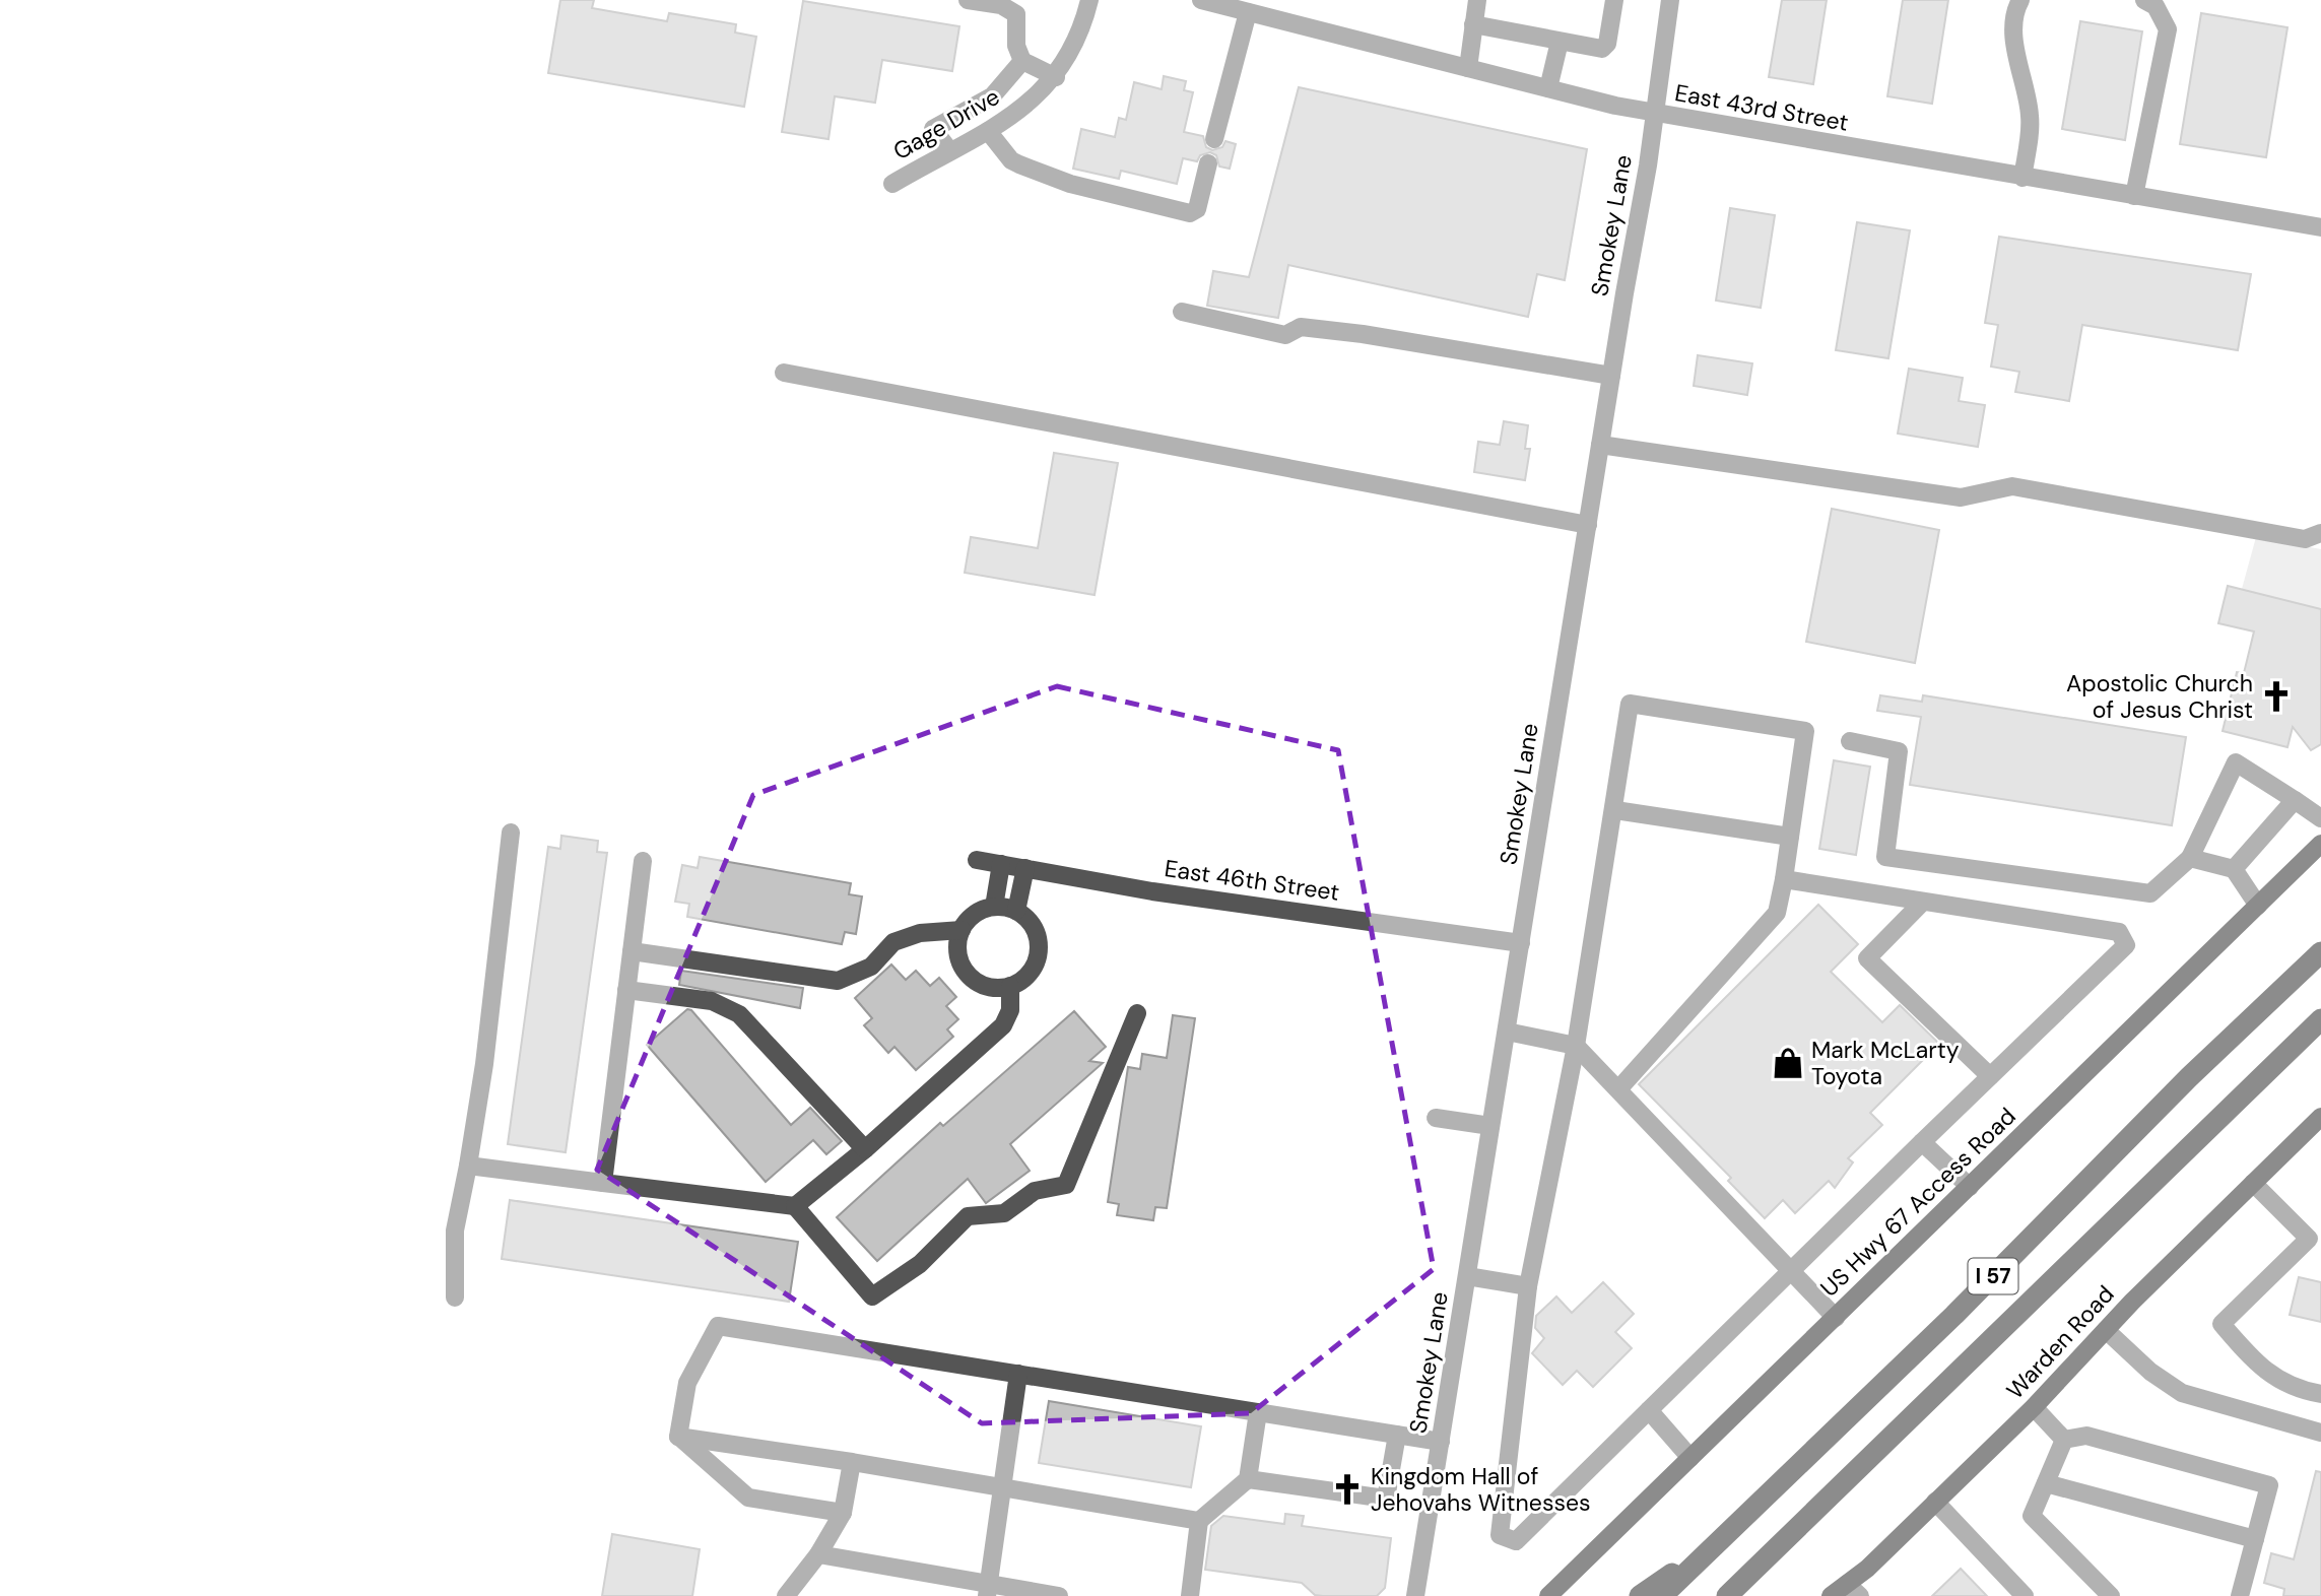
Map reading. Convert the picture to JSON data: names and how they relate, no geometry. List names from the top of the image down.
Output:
{
  "streets": {
    "highway": ["I 57"],
    "main road": ["US Hwy 67 Access Road", "Warden Road"],
    "street": [
      "East 43rd Street",
      "Gage Drive",
      "Smokey Lane",
      "East 46th Street"
    ]
  },
  "crossings": [
    ["East 43rd Street", "Smokey Lane"],
    ["Smokey Lane", "East 46th Street"]
  ],
  "places": {
    "church": ["Apostolic Church of Jesus Christ", "Kingdom Hall of Jehovahs Witnesses"],
    "shop": ["Mark McLarty Toyota"]
  }
}
